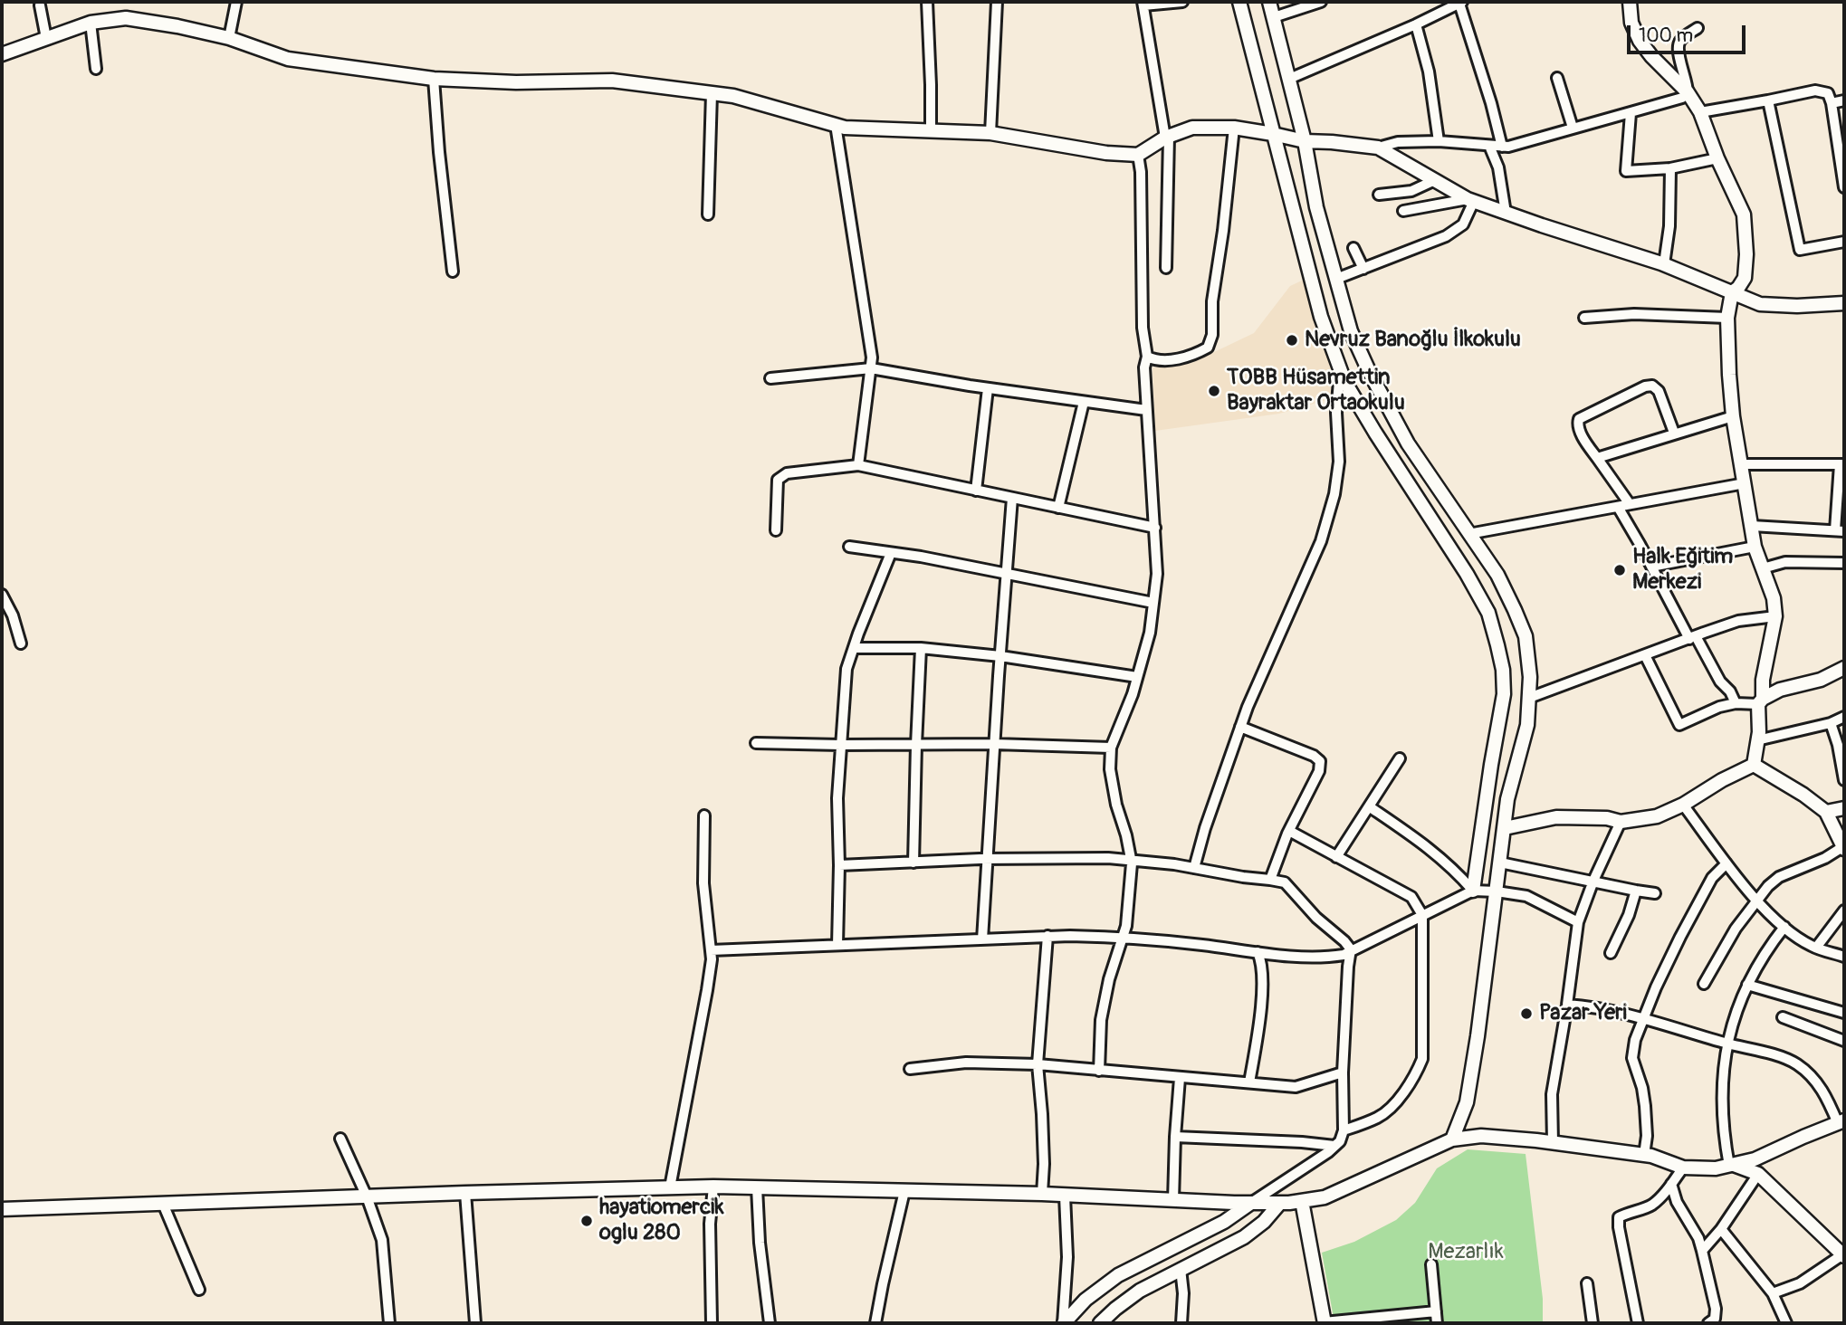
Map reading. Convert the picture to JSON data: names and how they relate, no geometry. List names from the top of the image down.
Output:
{
  "parks": ["Mezarlık"],
  "places": [
    "Nevruz Banoğlu İlkokulu",
    "TOBB Hüsamettin Bayraktar Ortaokulu",
    "Halk Eğitim Merkezi",
    "Pazar Yeri",
    "hayatiomercik oglu 280"
  ],
  "scale_bar": "100 m"
}
